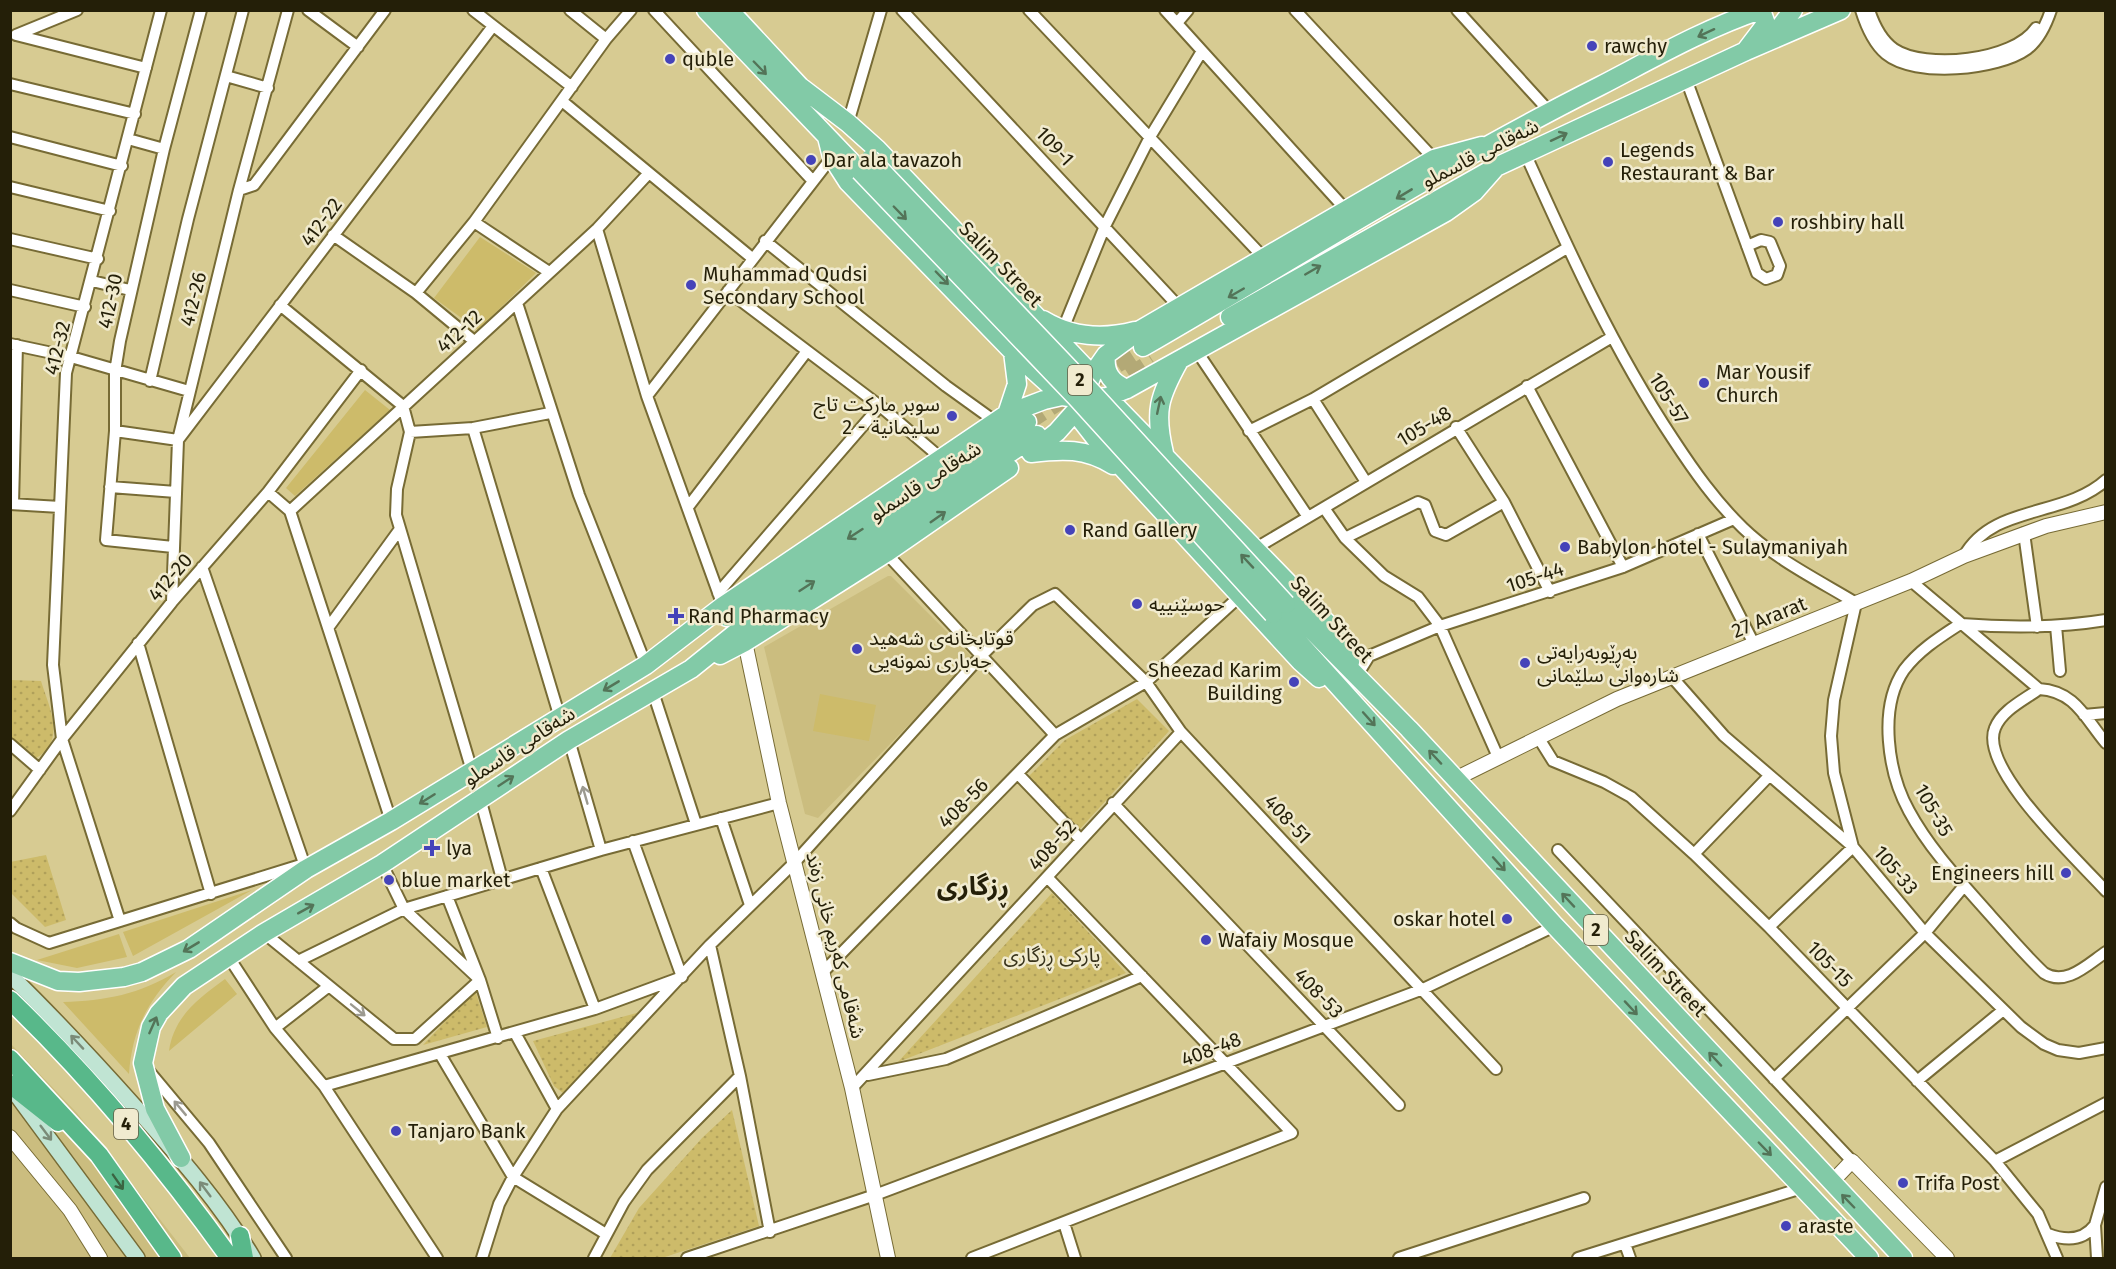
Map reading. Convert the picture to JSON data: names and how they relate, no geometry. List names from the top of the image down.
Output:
{
  "streets": {
    "highway": ["4"],
    "main road": ["شەقامی قاسملو", "Salim Street", "2"],
    "street": [
      "109-1",
      "412-22",
      "412-26",
      "412-30",
      "412-12",
      "412-32",
      "105-57",
      "105-48",
      "412-20",
      "105-44",
      "27 Ararat",
      "408-56",
      "105-35",
      "408-51",
      "408-52",
      "105-33",
      "شەقامی کەریم خانی زەند",
      "105-15",
      "408-53",
      "408-48"
    ]
  },
  "crossings": [
    ["شەقامی قاسملو", "105-57"],
    ["412-22", "412-26"],
    ["Salim Street", "105-44"],
    ["Salim Street", "27 Ararat"],
    ["Salim Street", "408-48"],
    ["412-26", "412-30"],
    ["412-26", "412-20"],
    ["412-32", "412-20"],
    ["105-57", "105-48"],
    ["105-57", "105-44"],
    ["105-57", "27 Ararat"],
    ["105-57", "105-33"],
    ["27 Ararat", "105-33"],
    ["27 Ararat", "105-15"],
    ["408-56", "408-51"],
    ["408-56", "شەقامی کەریم خانی زەند"],
    ["408-51", "408-52"],
    ["408-51", "408-48"],
    ["408-52", "شەقامی کەریم خانی زەند"],
    ["408-52", "408-53"],
    ["شەقامی کەریم خانی زەند", "408-48"],
    ["408-53", "408-48"]
  ],
  "districts": ["ڕزگاری"],
  "parks": ["پارکی ڕزگاری"],
  "places": {
    "other": [
      "rawchy",
      "quble",
      "Dar ala tavazoh",
      "Legends Restaurant & Bar",
      "roshbiry hall",
      "Muhammad Qudsi Secondary School",
      "Mar Yousif Church",
      "سوبر ماركت تاج 2 - سليمانية",
      "Rand Gallery",
      "Babylon hotel - Sulaymaniyah",
      "حوسێنییە",
      "قوتابخانەی شەهید جەباری نمونەیی",
      "بەڕێوبەرایەتی شارەوانی سلێمانی",
      "Sheezad Karim Building",
      "Engineers hill",
      "blue market",
      "oskar hotel",
      "Wafaiy Mosque",
      "Tanjaro Bank",
      "Trifa Post",
      "araste"
    ],
    "health": ["Rand Pharmacy", "lya"]
  }
}
